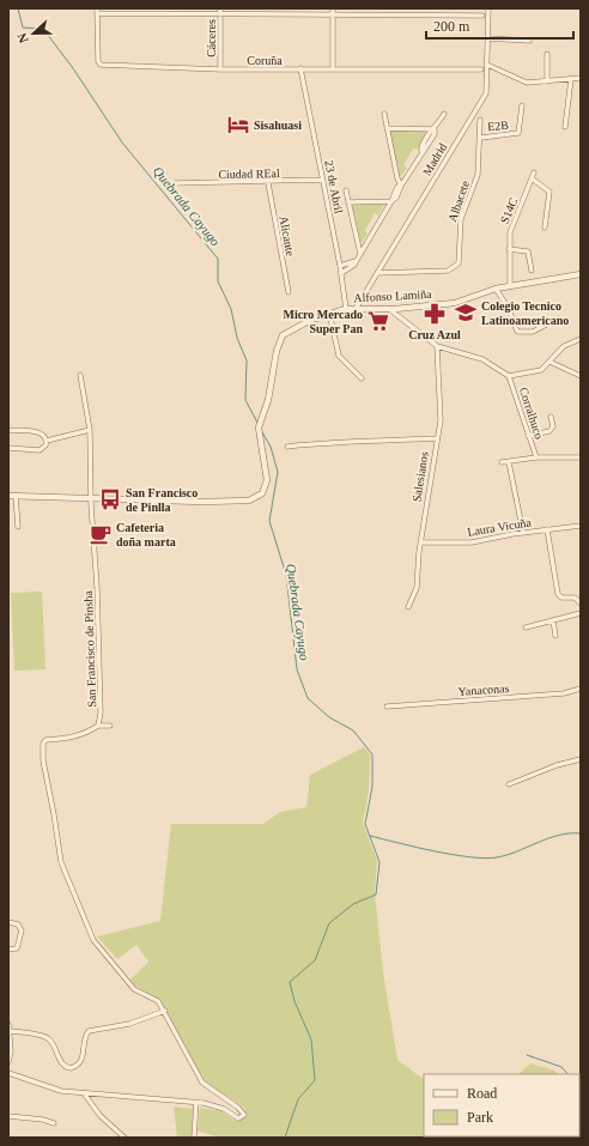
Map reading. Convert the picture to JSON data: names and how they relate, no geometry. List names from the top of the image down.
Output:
{
  "streets": {
    "street": [
      "Cáceres",
      "Coruña",
      "E2B",
      "Madrid",
      "Ciudad REal",
      "23 de Abril",
      "Albacete",
      "S14C",
      "Alicante",
      "Alfonso Lamiña",
      "Corralhuco",
      "Salesianos",
      "Laura Vicuña",
      "San Francisco de Pinsha",
      "Yanaconas"
    ]
  },
  "crossings": [
    ["Cáceres", "Coruña"],
    ["Coruña", "23 de Abril"],
    ["E2B", "Albacete"],
    ["Madrid", "Albacete"],
    ["Madrid", "Alfonso Lamiña"],
    ["Ciudad REal", "23 de Abril"],
    ["Ciudad REal", "Alicante"],
    ["23 de Abril", "Alfonso Lamiña"],
    ["S14C", "Alfonso Lamiña"],
    ["Alfonso Lamiña", "San Francisco de Pinsha"],
    ["Salesianos", "Laura Vicuña"]
  ],
  "water": ["Quebrada Cayugo"],
  "places": {
    "hotel": ["Sisahuasi"],
    "school or university": ["Colegio Tecnico Latinoamericano"],
    "pharmacy": ["Cruz Azul"],
    "supermarket": ["Micro Mercado Super Pan"],
    "bus stop": ["San Francisco de Pinlla"],
    "cafe": ["Cafeteria doña marta"]
  },
  "legend": ["Road", "Park"],
  "scale_bar": "200 m",
  "north": "left"
}
